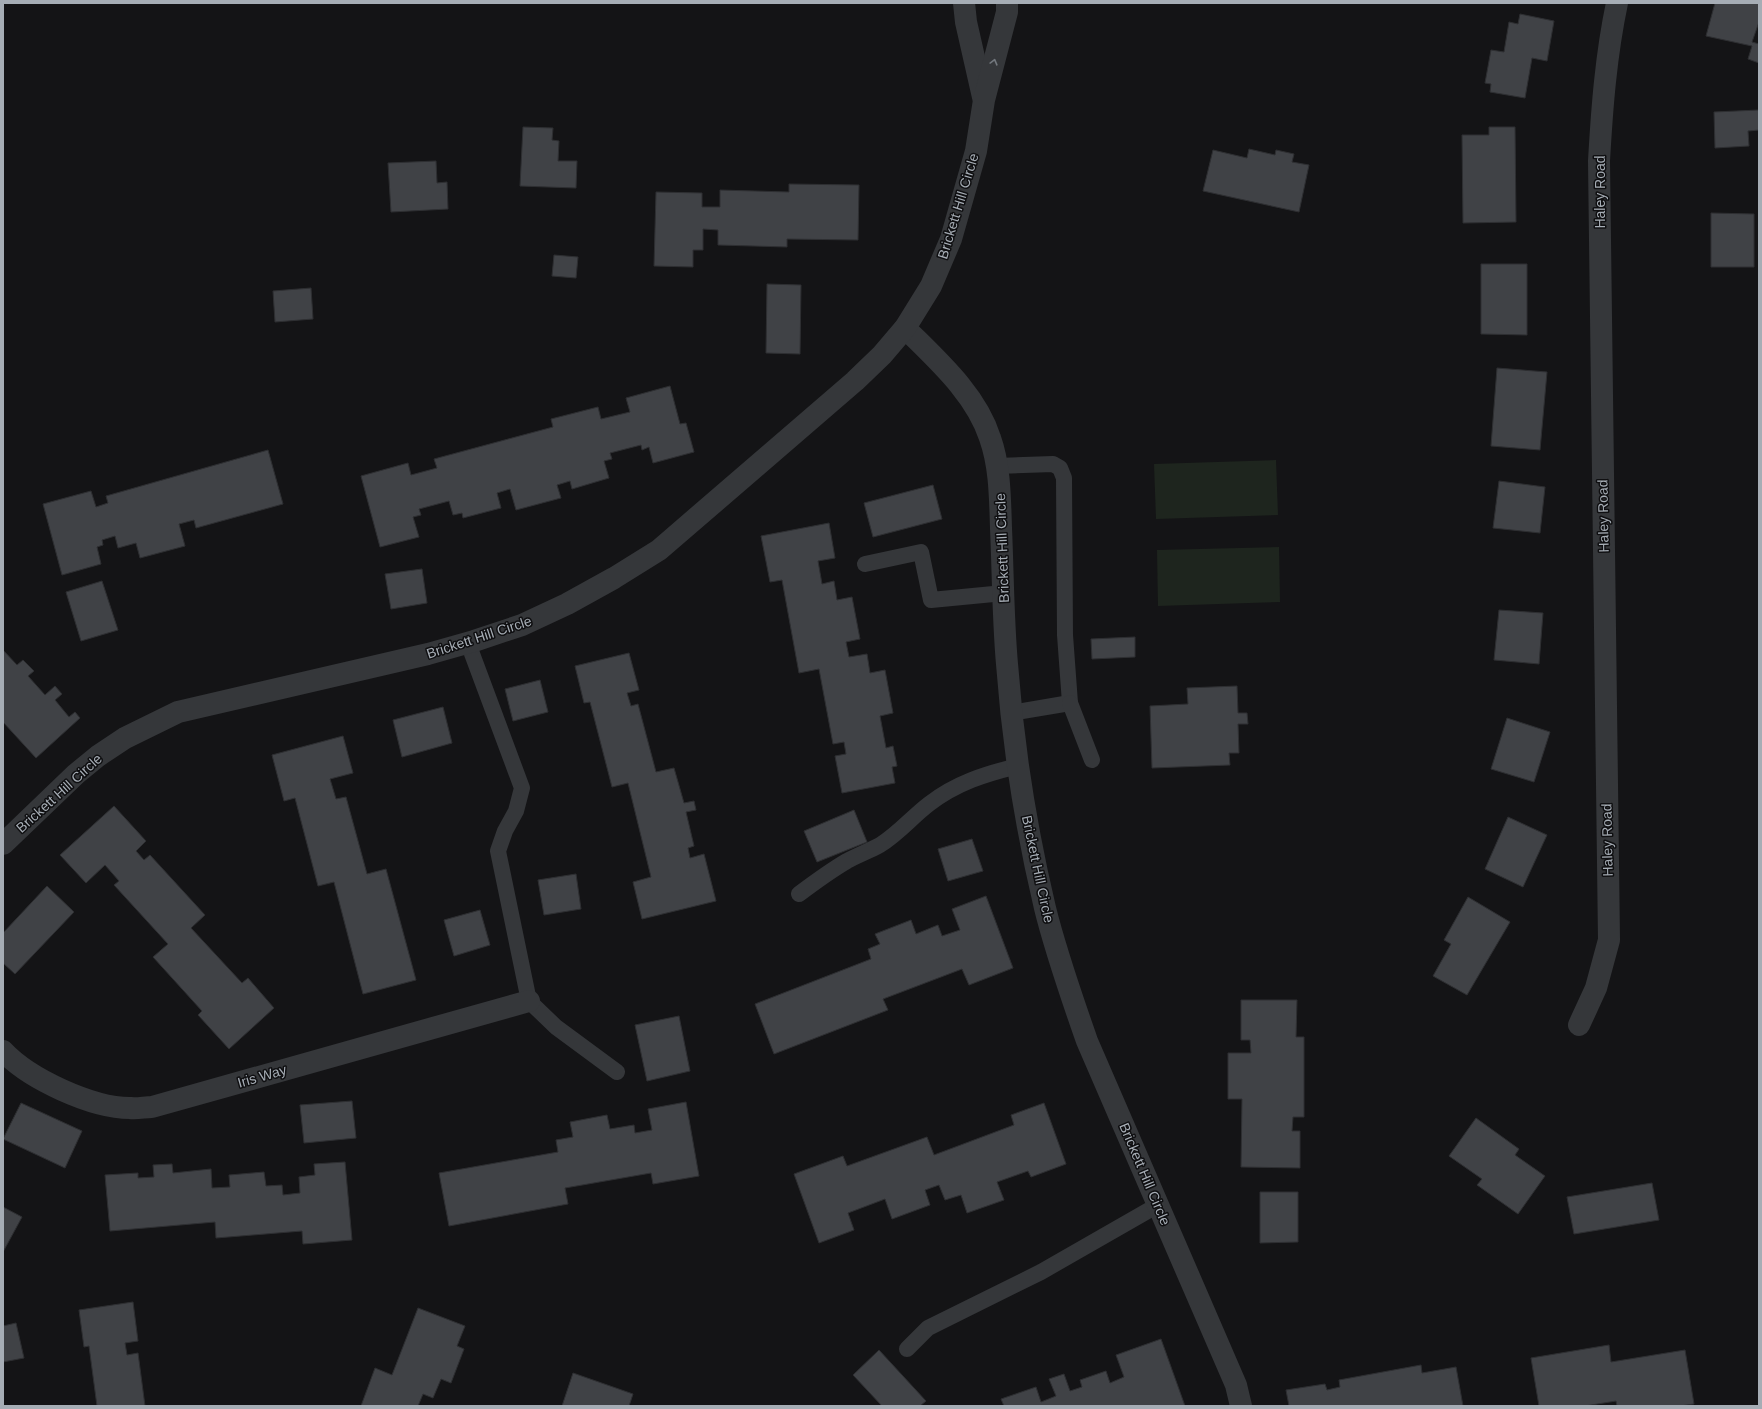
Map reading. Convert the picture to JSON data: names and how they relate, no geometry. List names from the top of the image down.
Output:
{
  "streets": {
    "street": ["Haley Road", "Brickett Hill Circle", "Iris Way"]
  }
}
